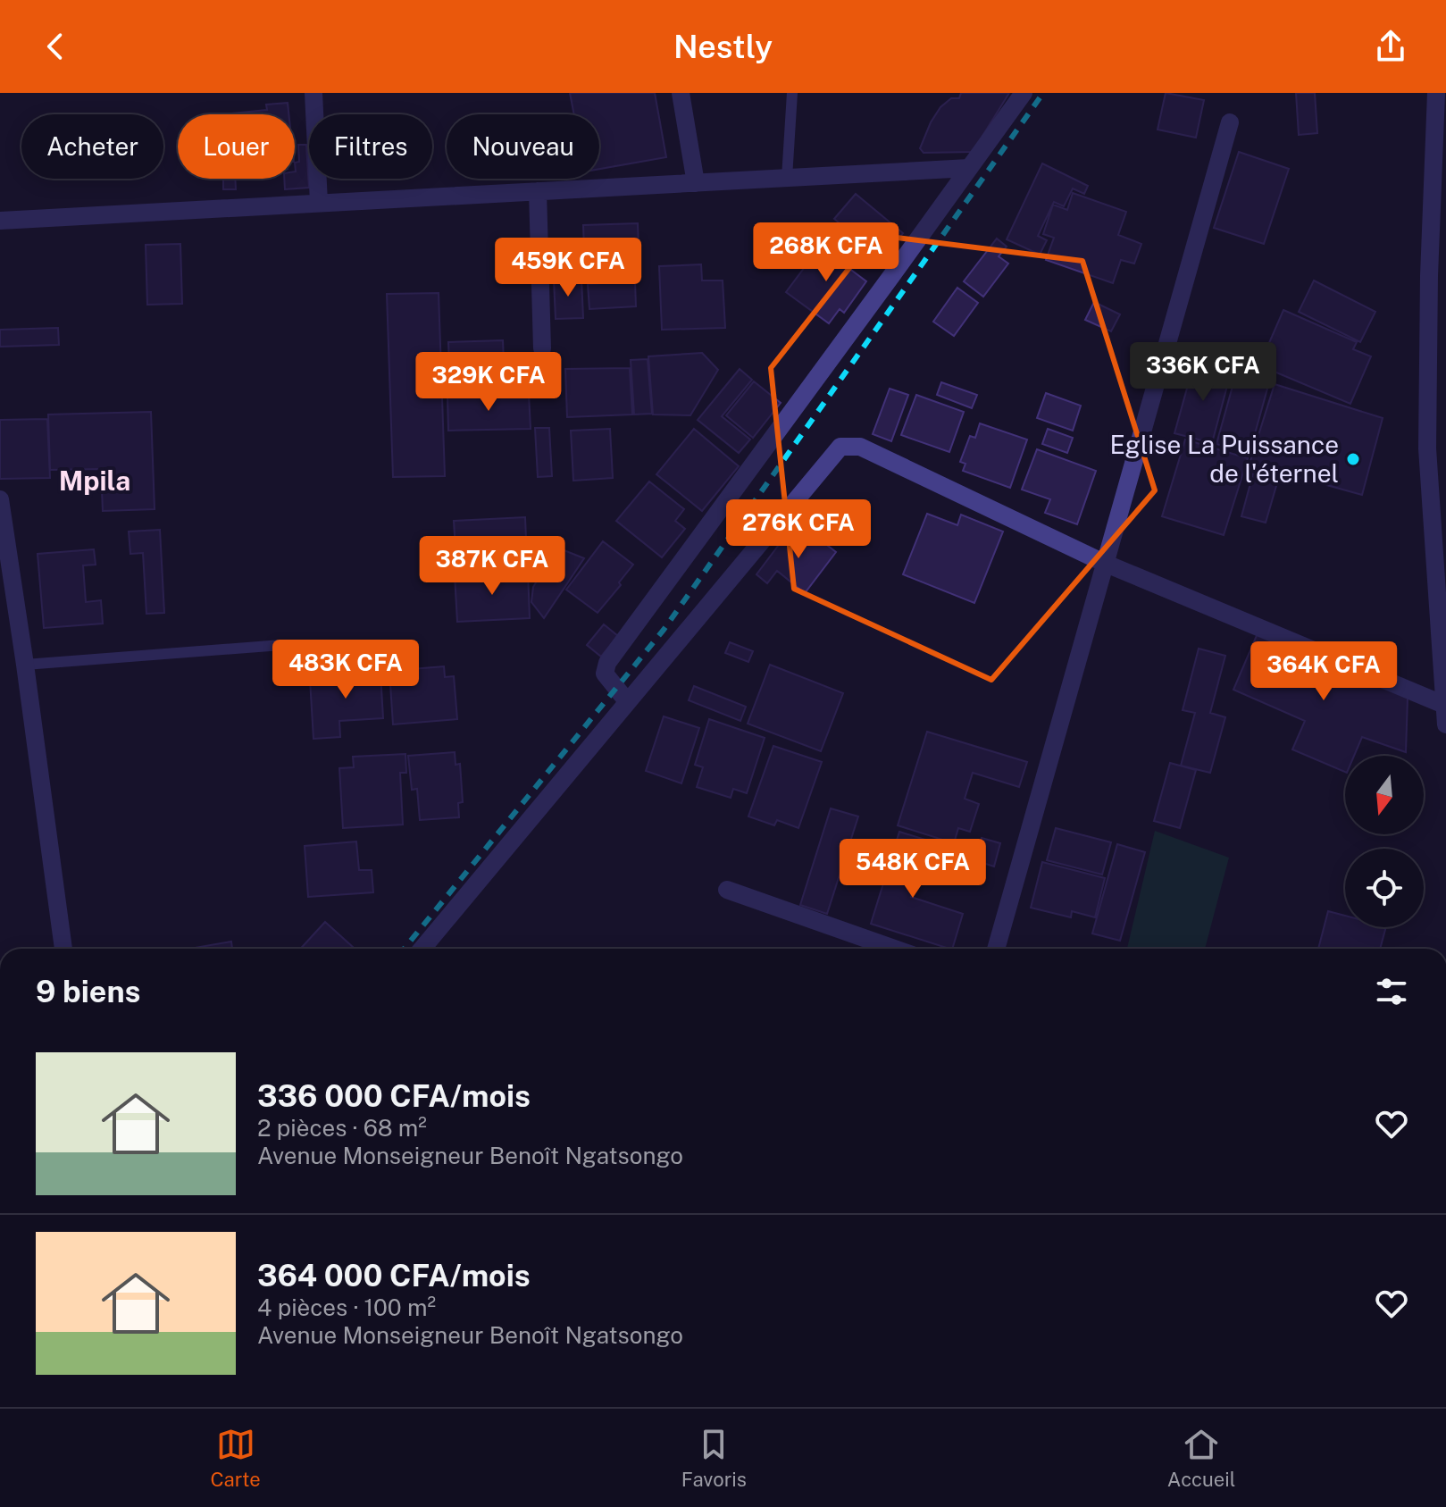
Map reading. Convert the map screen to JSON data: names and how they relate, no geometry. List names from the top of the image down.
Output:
{
  "districts": ["Mpila"],
  "places": ["Eglise La Puissance de l'éternel"],
  "north": "bottom",
  "page": {
    "header": "Nestly",
    "chip": [
      "Acheter",
      "Louer",
      "Filtres",
      "Nouveau"
    ],
    "price": [
      "268K CFA",
      "459K CFA",
      "336K CFA",
      "329K CFA",
      "276K CFA",
      "387K CFA",
      "483K CFA",
      "364K CFA",
      "548K CFA"
    ],
    "heading": "9 biens",
    "list": [
      {
        "name": "336 000 CFA/mois",
        "note": "2 pièces · 68 m² · Avenue Monseigneur Benoît Ngatsongo"
      },
      {
        "name": "364 000 CFA/mois",
        "note": "4 pièces · 100 m² · Avenue Monseigneur Benoît Ngatsongo"
      }
    ],
    "tabs": ["Carte", "Favoris", "Accueil"]
  }
}
